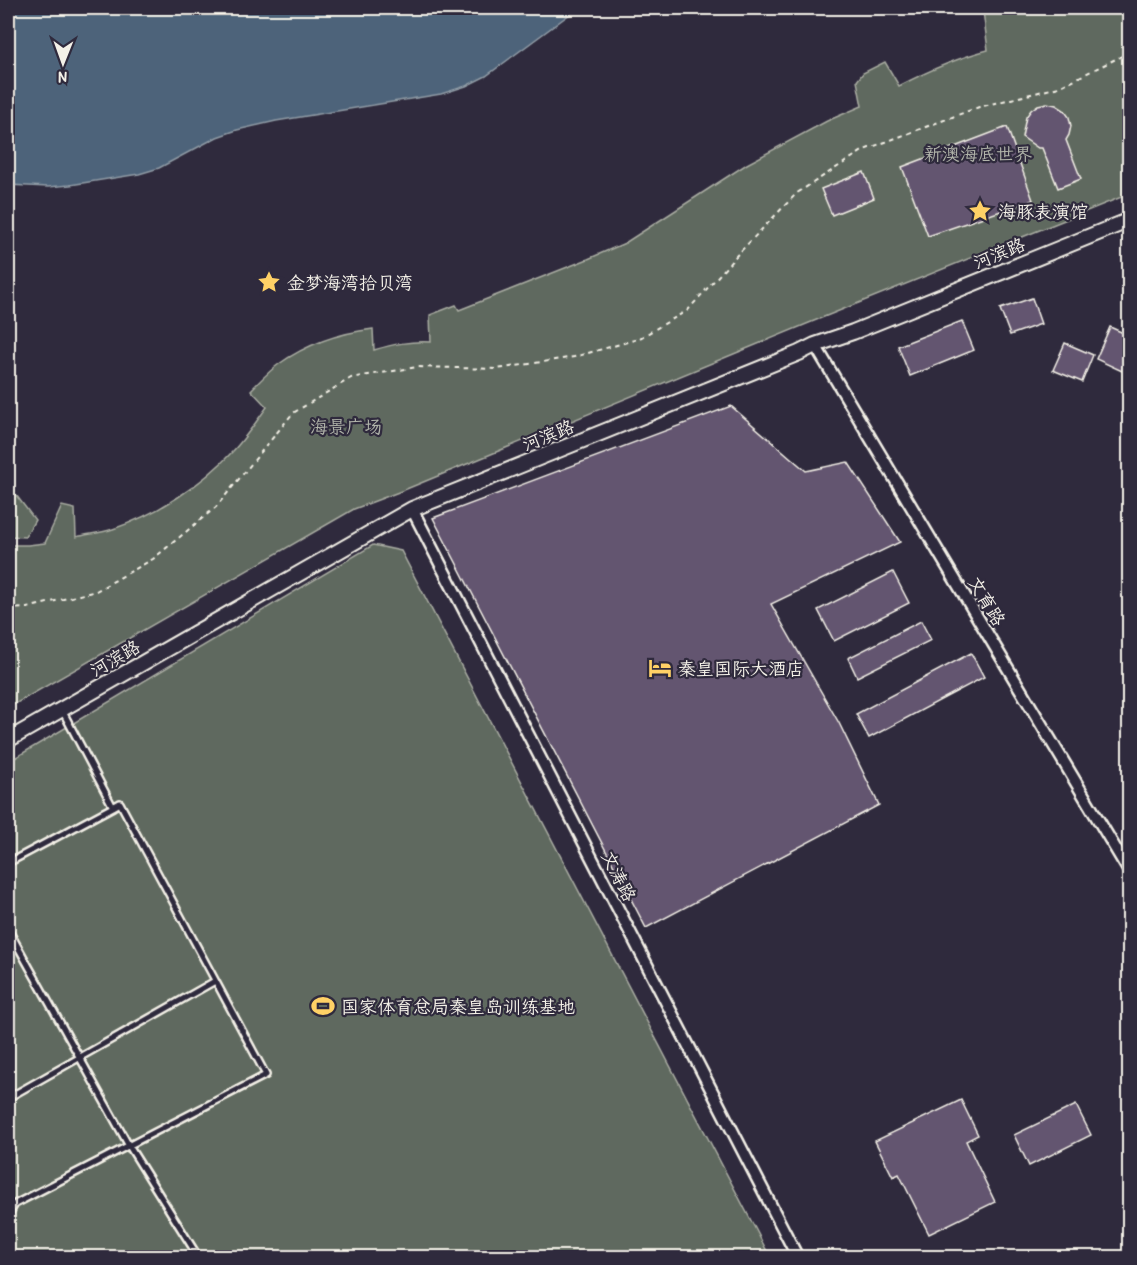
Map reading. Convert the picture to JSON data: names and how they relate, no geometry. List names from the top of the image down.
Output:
{
  "streets": {
    "street": ["河滨路", "文育路", "文涛路"]
  },
  "crossings": [
    ["河滨路", "文育路"],
    ["河滨路", "文涛路"]
  ],
  "parks": ["新澳海底世界", "海景广场"],
  "places": {
    "place": ["海豚表演馆", "金梦海湾拾贝湾"],
    "hotel": ["秦皇国际大酒店"],
    "sports": ["国家体育总局秦皇岛训练基地"]
  },
  "north": "bottom"
}
